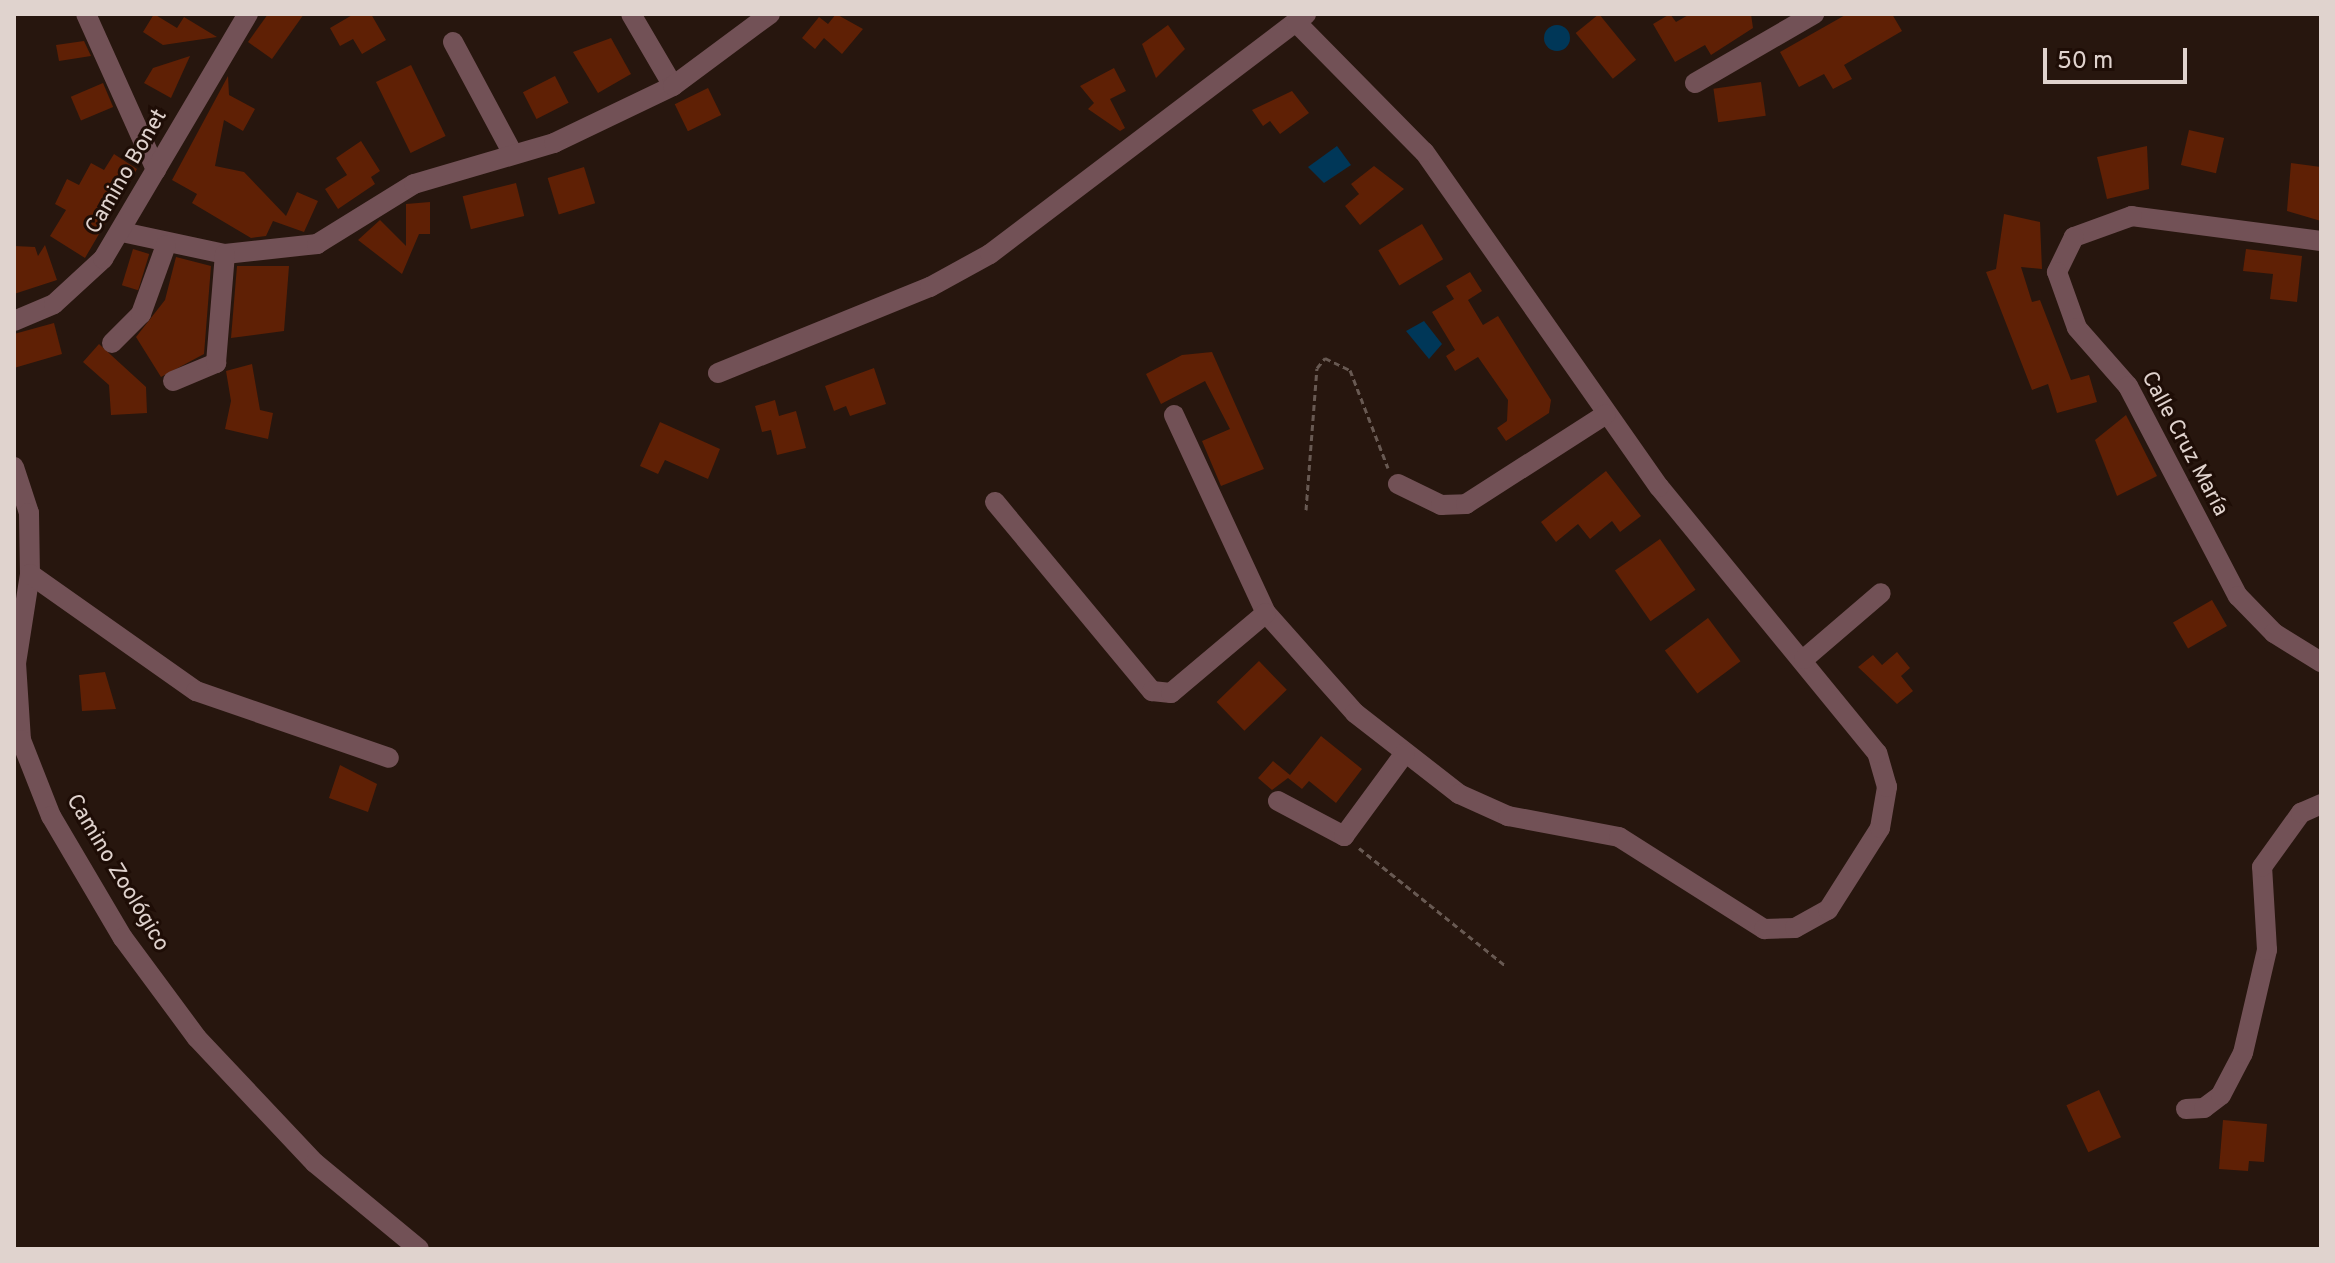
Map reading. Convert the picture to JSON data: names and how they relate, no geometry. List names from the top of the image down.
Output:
{
  "streets": {
    "street": ["Camino Bonet", "Calle Cruz María", "Camino Zoológico"]
  },
  "scale_bar": "50 m"
}
